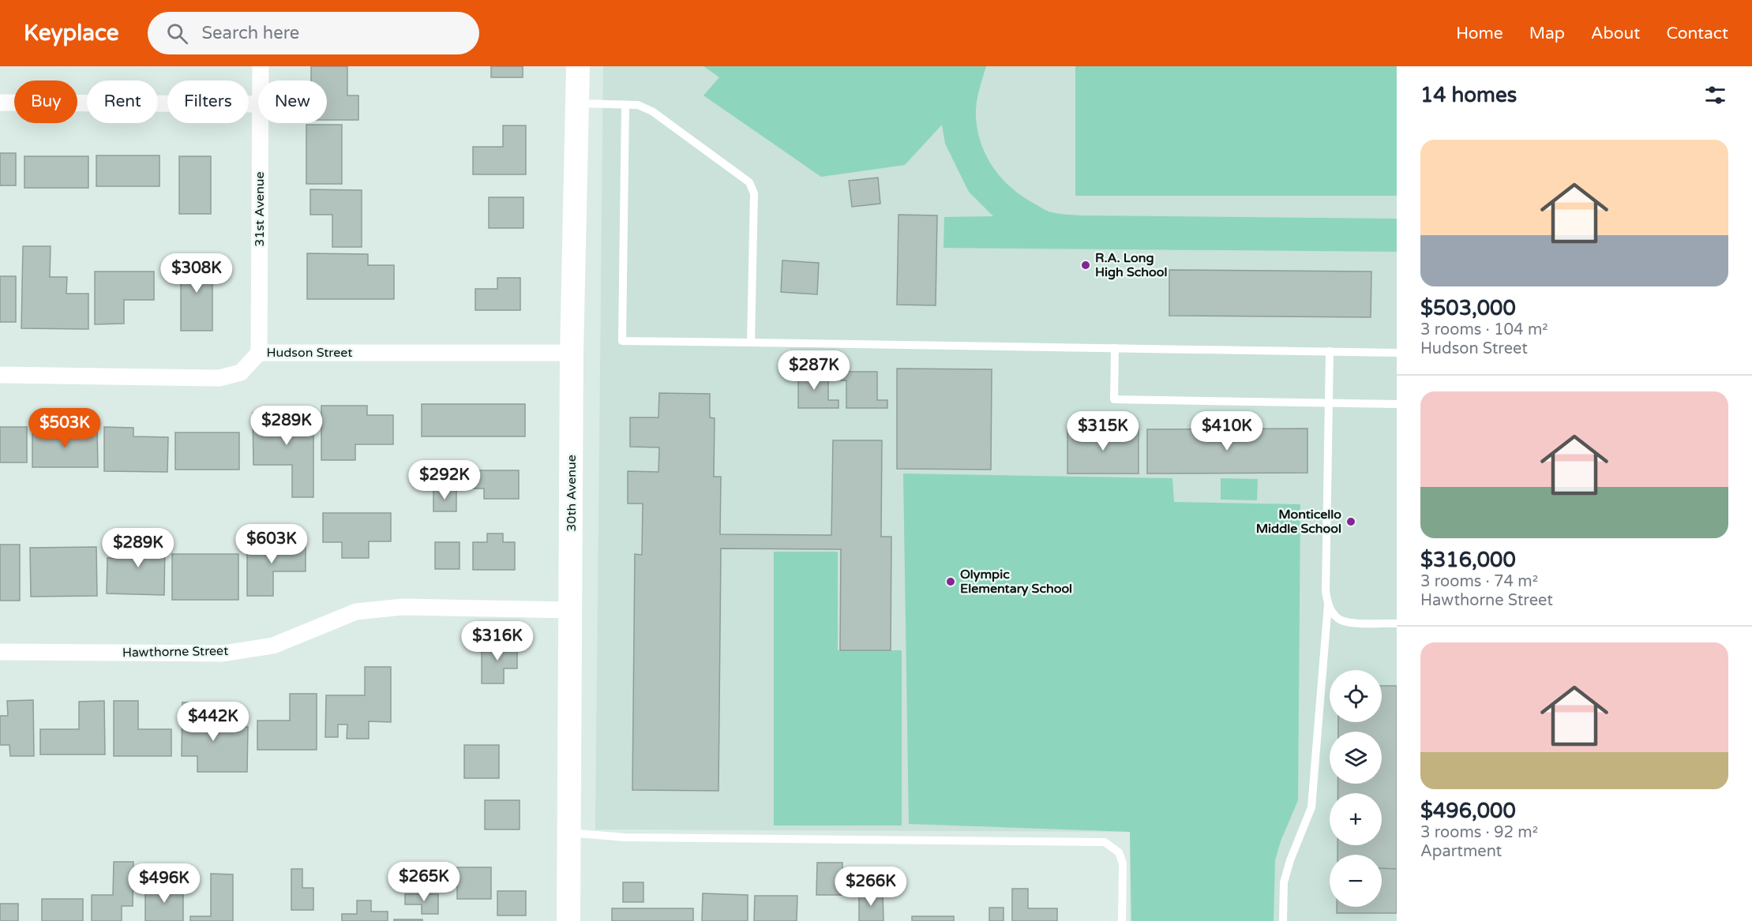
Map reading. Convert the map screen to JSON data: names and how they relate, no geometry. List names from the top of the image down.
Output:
{
  "streets": {
    "street": [
      "31st Avenue",
      "Hudson Street",
      "30th Avenue",
      "Hawthorne Street"
    ]
  },
  "crossings": [
    ["31st Avenue", "Hudson Street"],
    ["Hudson Street", "30th Avenue"],
    ["30th Avenue", "Hawthorne Street"]
  ],
  "places": ["R.A. Long High School", "Monticello Middle School", "Olympic Elementary School"],
  "page": {
    "header": "Keyplace",
    "search": "Search here",
    "nav": [
      "Home",
      "Map",
      "About",
      "Contact"
    ],
    "heading": "14 homes",
    "chip": [
      "Buy",
      "Rent",
      "Filters",
      "New"
    ],
    "list": [
      {
        "name": "$503,000",
        "note": "3 rooms · 104 m² · Hudson Street"
      },
      {
        "name": "$316,000",
        "note": "3 rooms · 74 m² · Hawthorne Street"
      },
      {
        "name": "$496,000",
        "note": "3 rooms · 92 m² · Apartment"
      }
    ],
    "price": [
      "$308K",
      "$287K",
      "$289K",
      "$503K",
      "$315K",
      "$410K",
      "$292K",
      "$603K",
      "$289K",
      "$316K",
      "$442K",
      "$265K",
      "$496K",
      "$266K"
    ],
    "map_buttons": ["+", "−"]
  }
}
